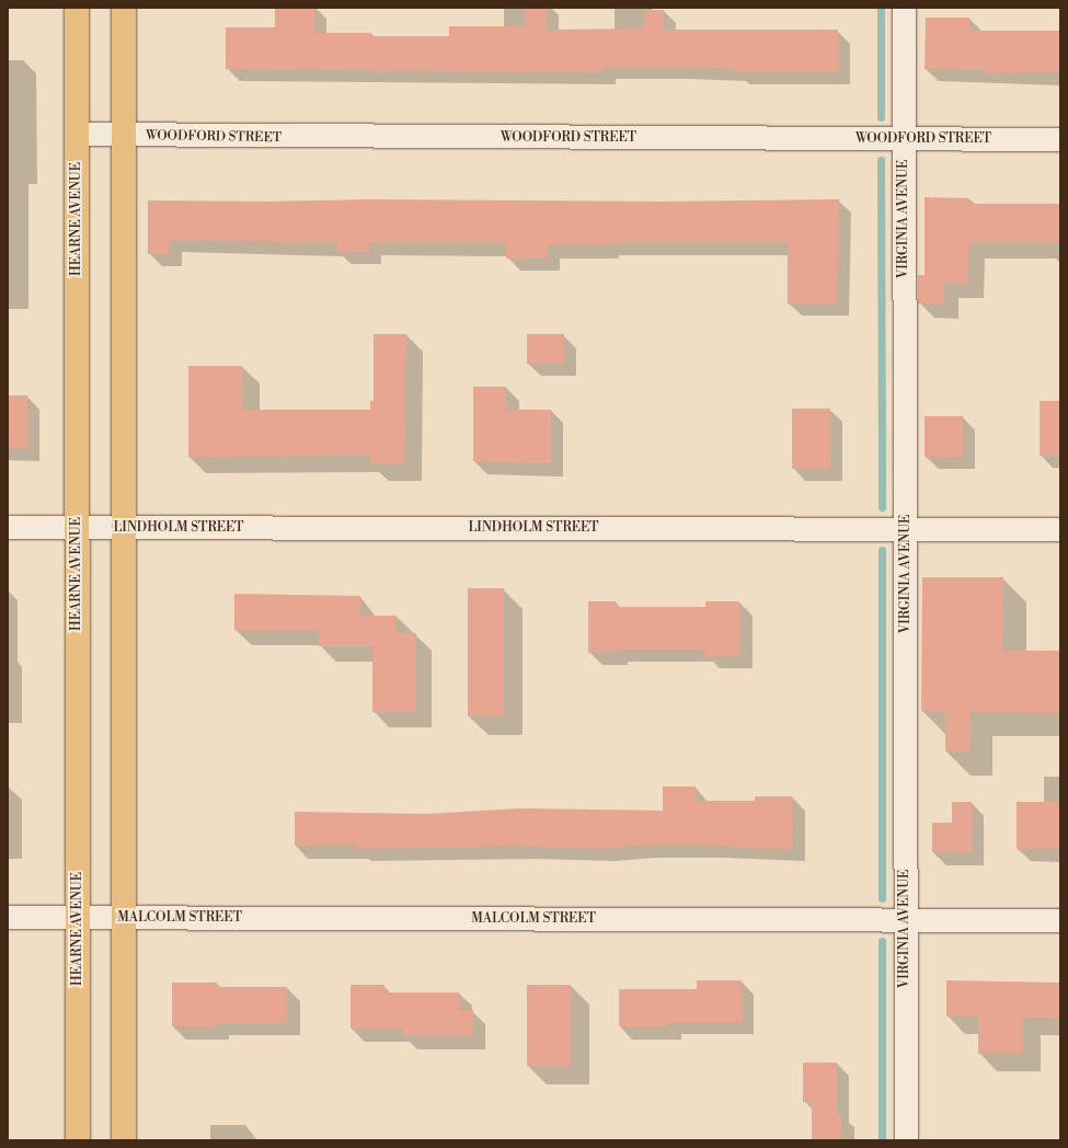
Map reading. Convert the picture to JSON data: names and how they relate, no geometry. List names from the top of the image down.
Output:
{
  "streets": {
    "main road": ["HEARNE AVENUE"],
    "street": [
      "WOODFORD STREET",
      "VIRGINIA AVENUE",
      "LINDHOLM STREET",
      "MALCOLM STREET"
    ]
  },
  "crossings": [
    ["WOODFORD STREET", "HEARNE AVENUE"],
    ["WOODFORD STREET", "VIRGINIA AVENUE"],
    ["HEARNE AVENUE", "LINDHOLM STREET"],
    ["HEARNE AVENUE", "MALCOLM STREET"],
    ["VIRGINIA AVENUE", "LINDHOLM STREET"],
    ["VIRGINIA AVENUE", "MALCOLM STREET"]
  ]
}
